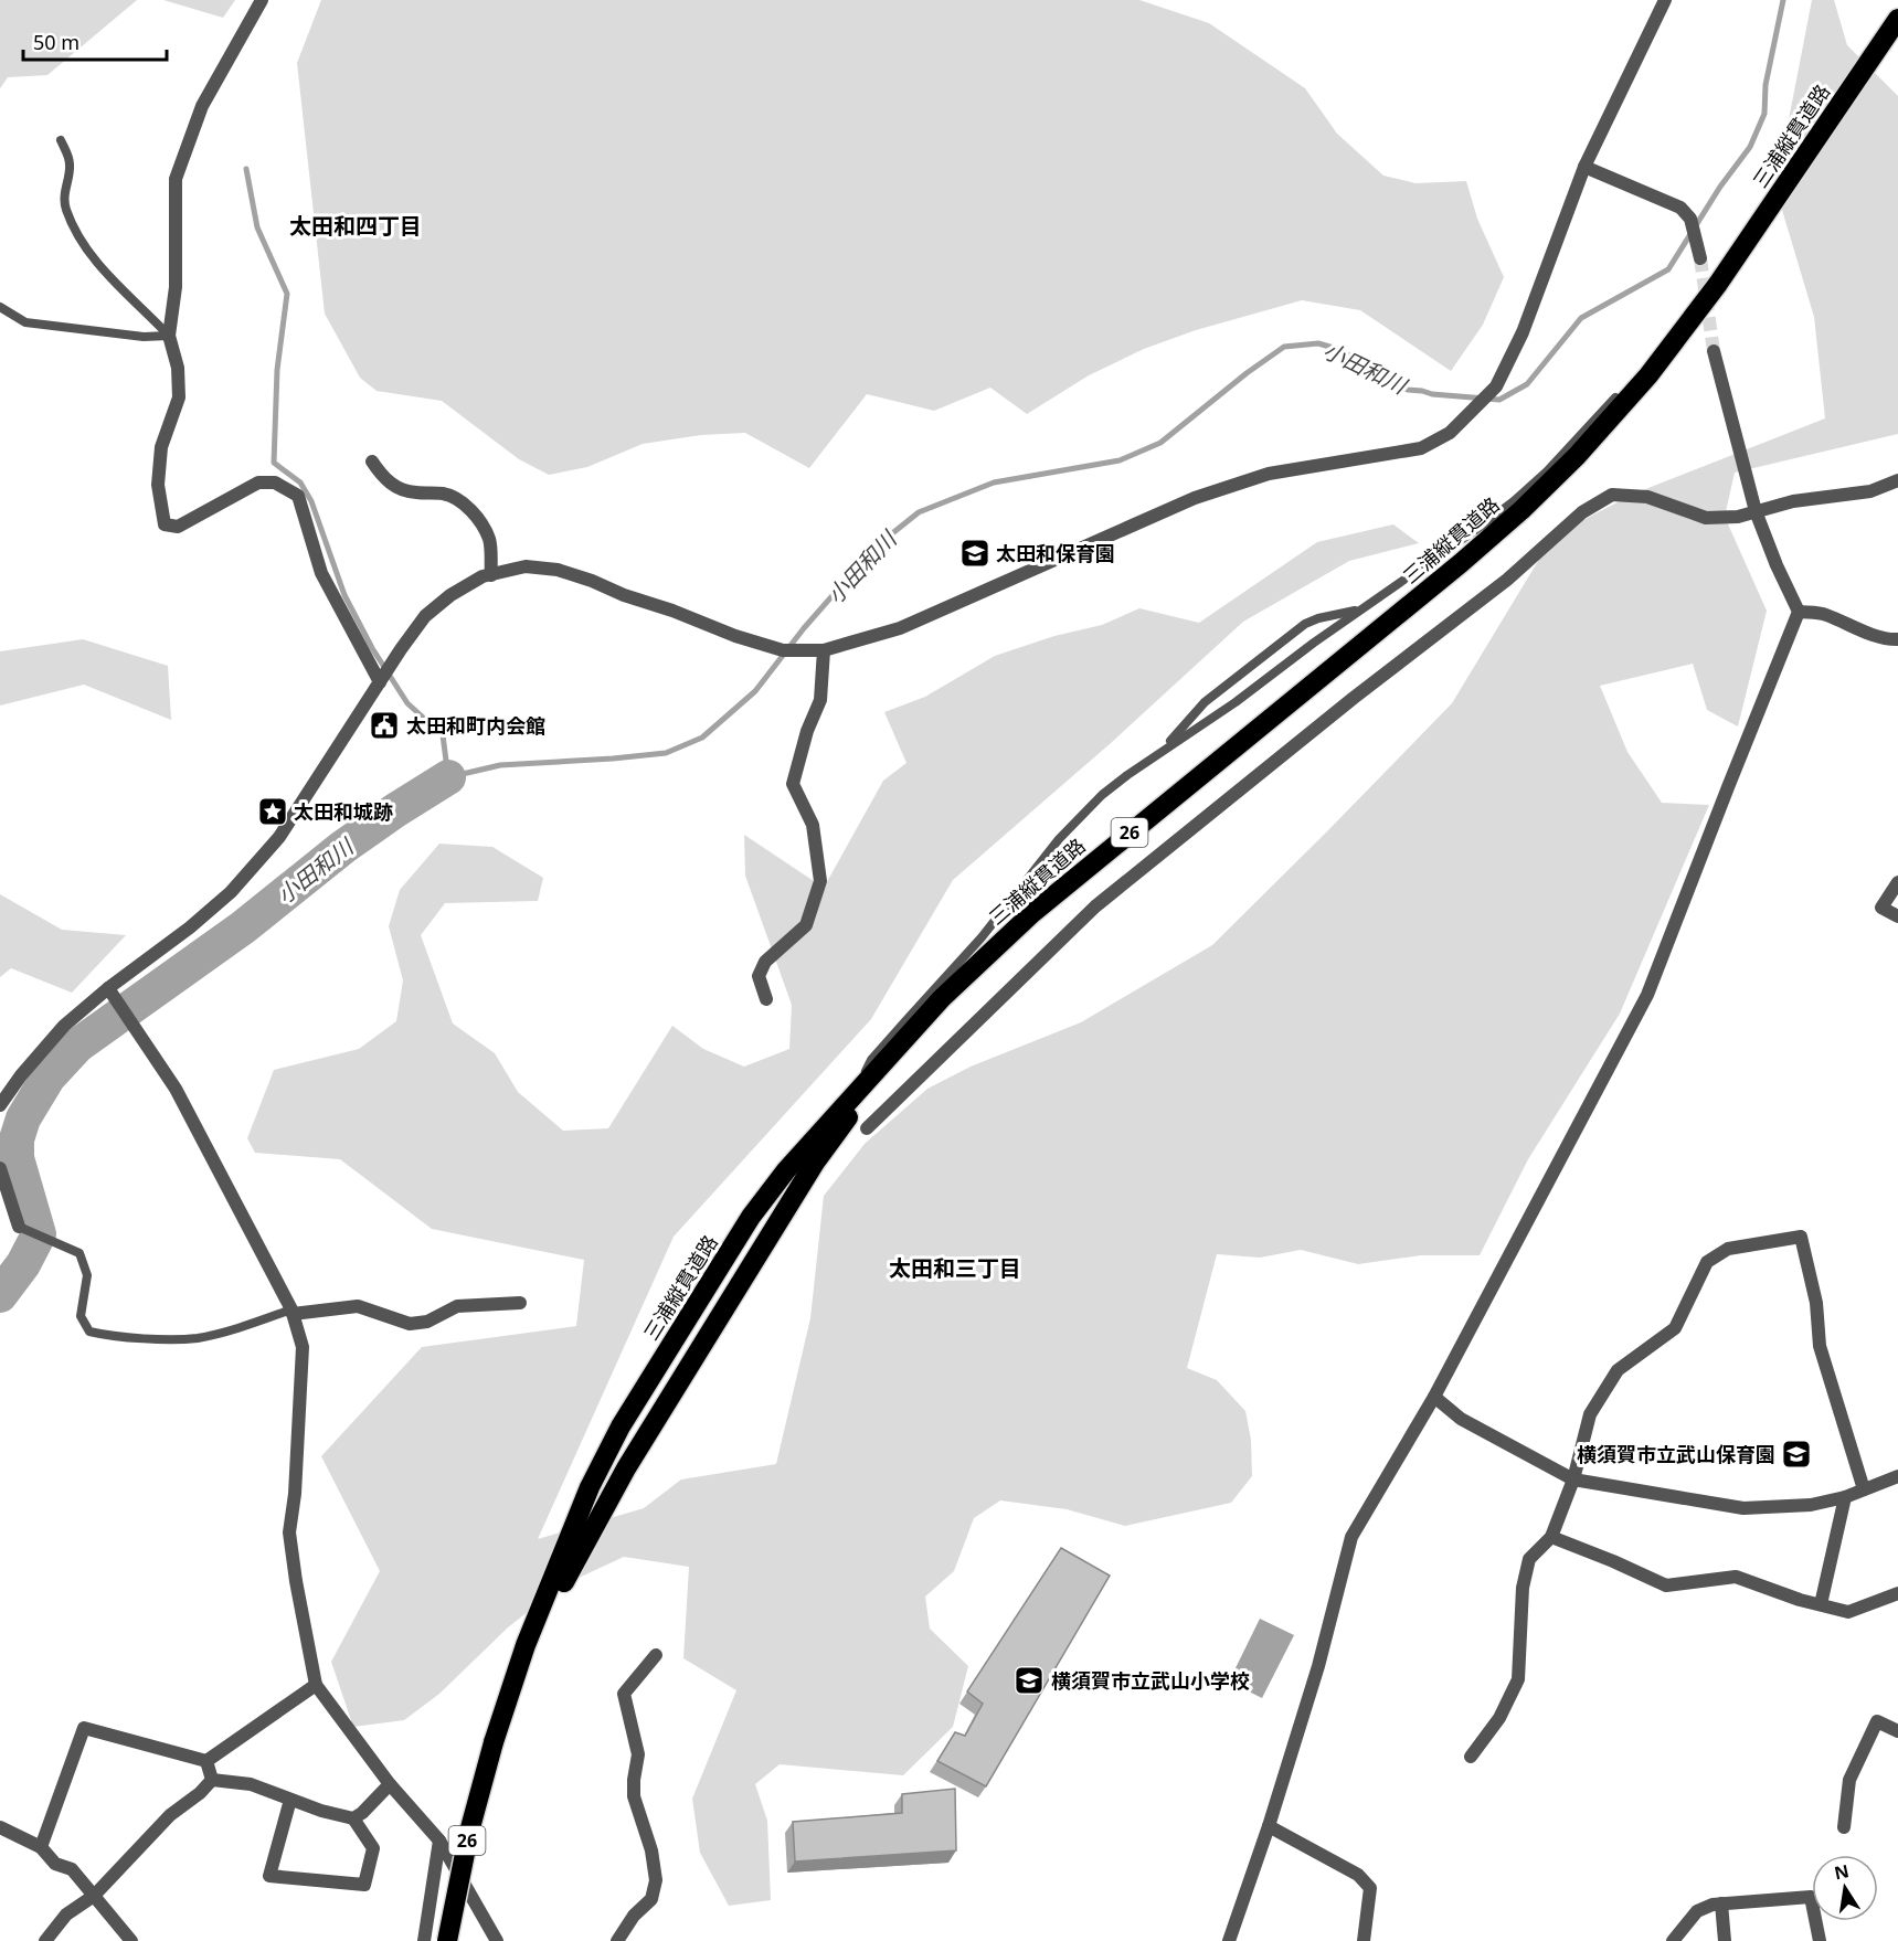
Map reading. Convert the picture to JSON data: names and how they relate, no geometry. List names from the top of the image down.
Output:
{
  "streets": {
    "highway": ["三浦縦貫道路", "26"]
  },
  "districts": ["太田和四丁目", "太田和三丁目"],
  "water": ["小田和川"],
  "places": {
    "school or university": ["太田和保育園", "横須賀市立武山保育園", "横須賀市立武山小学校"],
    "public building": ["太田和町内会館"],
    "place": ["太田和城跡"]
  },
  "scale_bar": "50 m",
  "north": "top"
}
